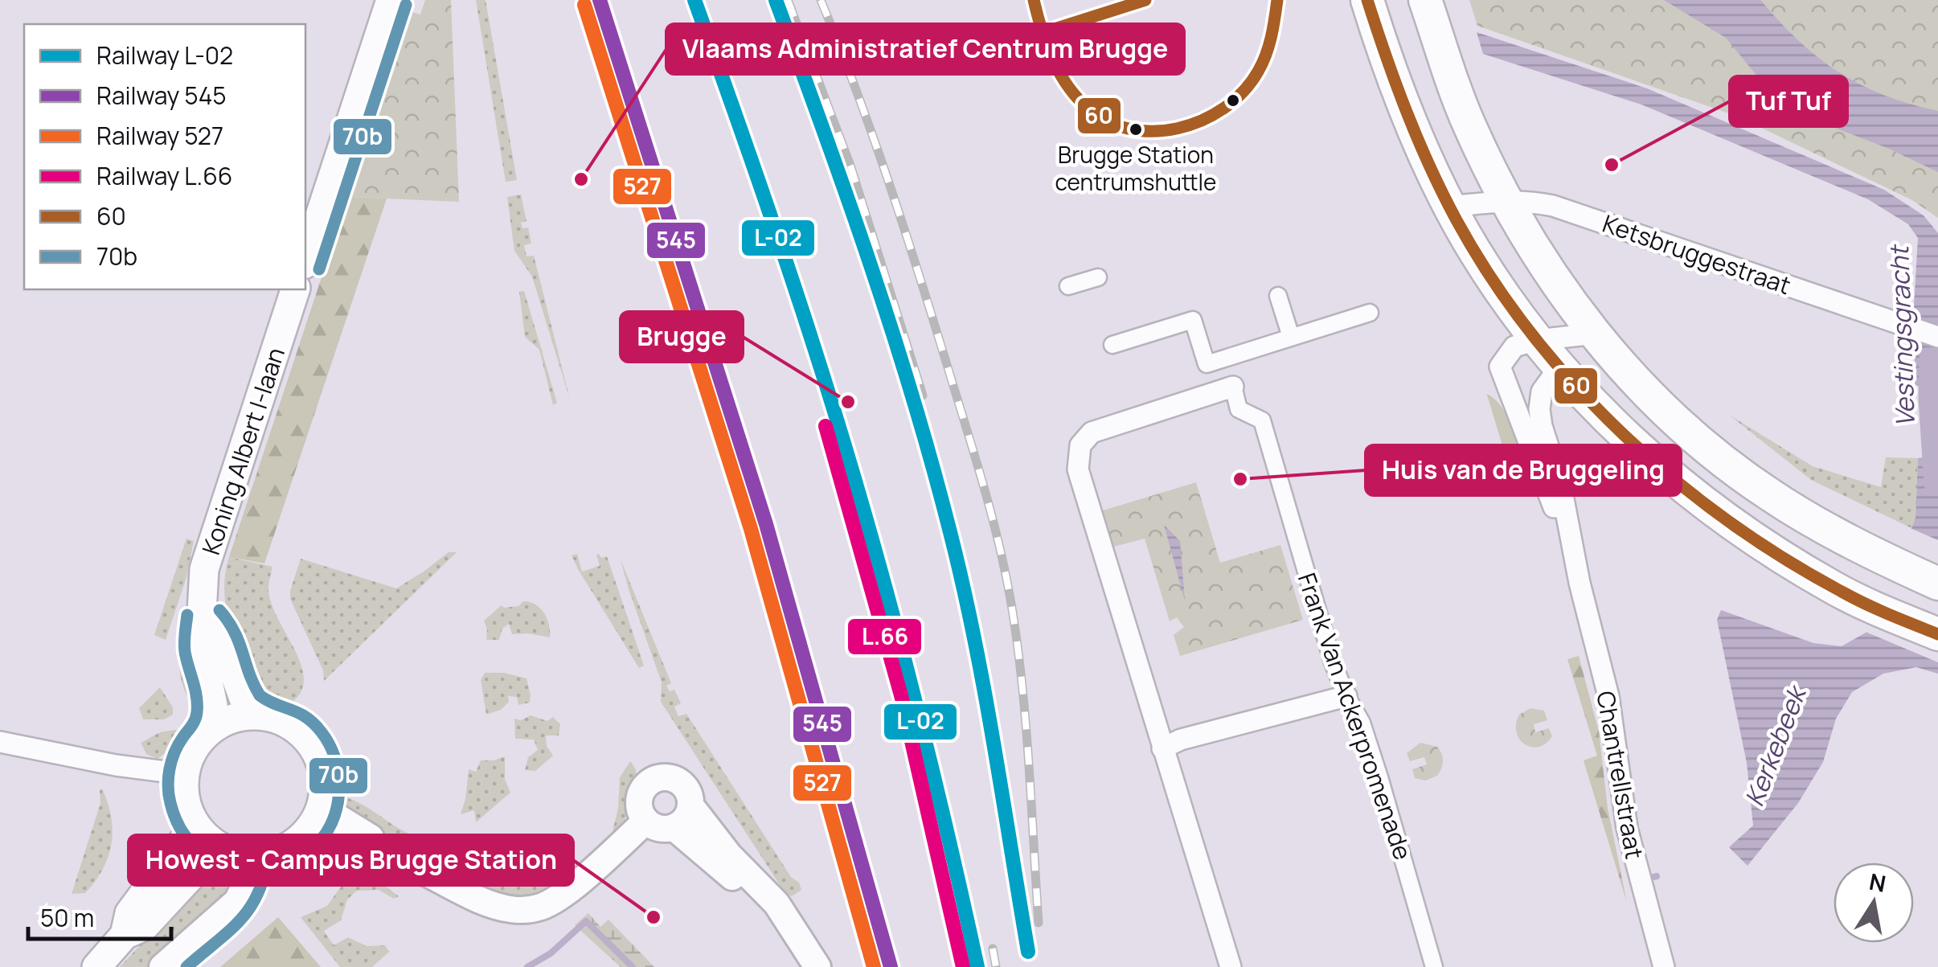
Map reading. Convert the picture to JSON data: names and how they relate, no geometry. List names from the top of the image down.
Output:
{
  "streets": {
    "main road": ["Koning Albert I-laan"],
    "street": ["Ketsbruggestraat", "Frank Van Ackerpromenade", "Chantrellstraat"]
  },
  "water": ["Vestingsgracht", "Kerkebeek"],
  "places": [
    "Brugge Station centrumshuttle",
    "Tuf Tuf",
    "Vlaams Administratief Centrum Brugge",
    "Brugge",
    "Huis van de Bruggeling",
    "Howest - Campus Brugge Station"
  ],
  "lines": [
    "rail line L-02",
    "rail line 545",
    "transit line 60",
    "rail line 527",
    "transit line 70b",
    "rail line L.66"
  ],
  "legend": [
    "Railway L-02",
    "Railway 545",
    "Railway 527",
    "Railway L.66",
    "60",
    "70b"
  ],
  "scale_bar": "50 m",
  "north": "top"
}
